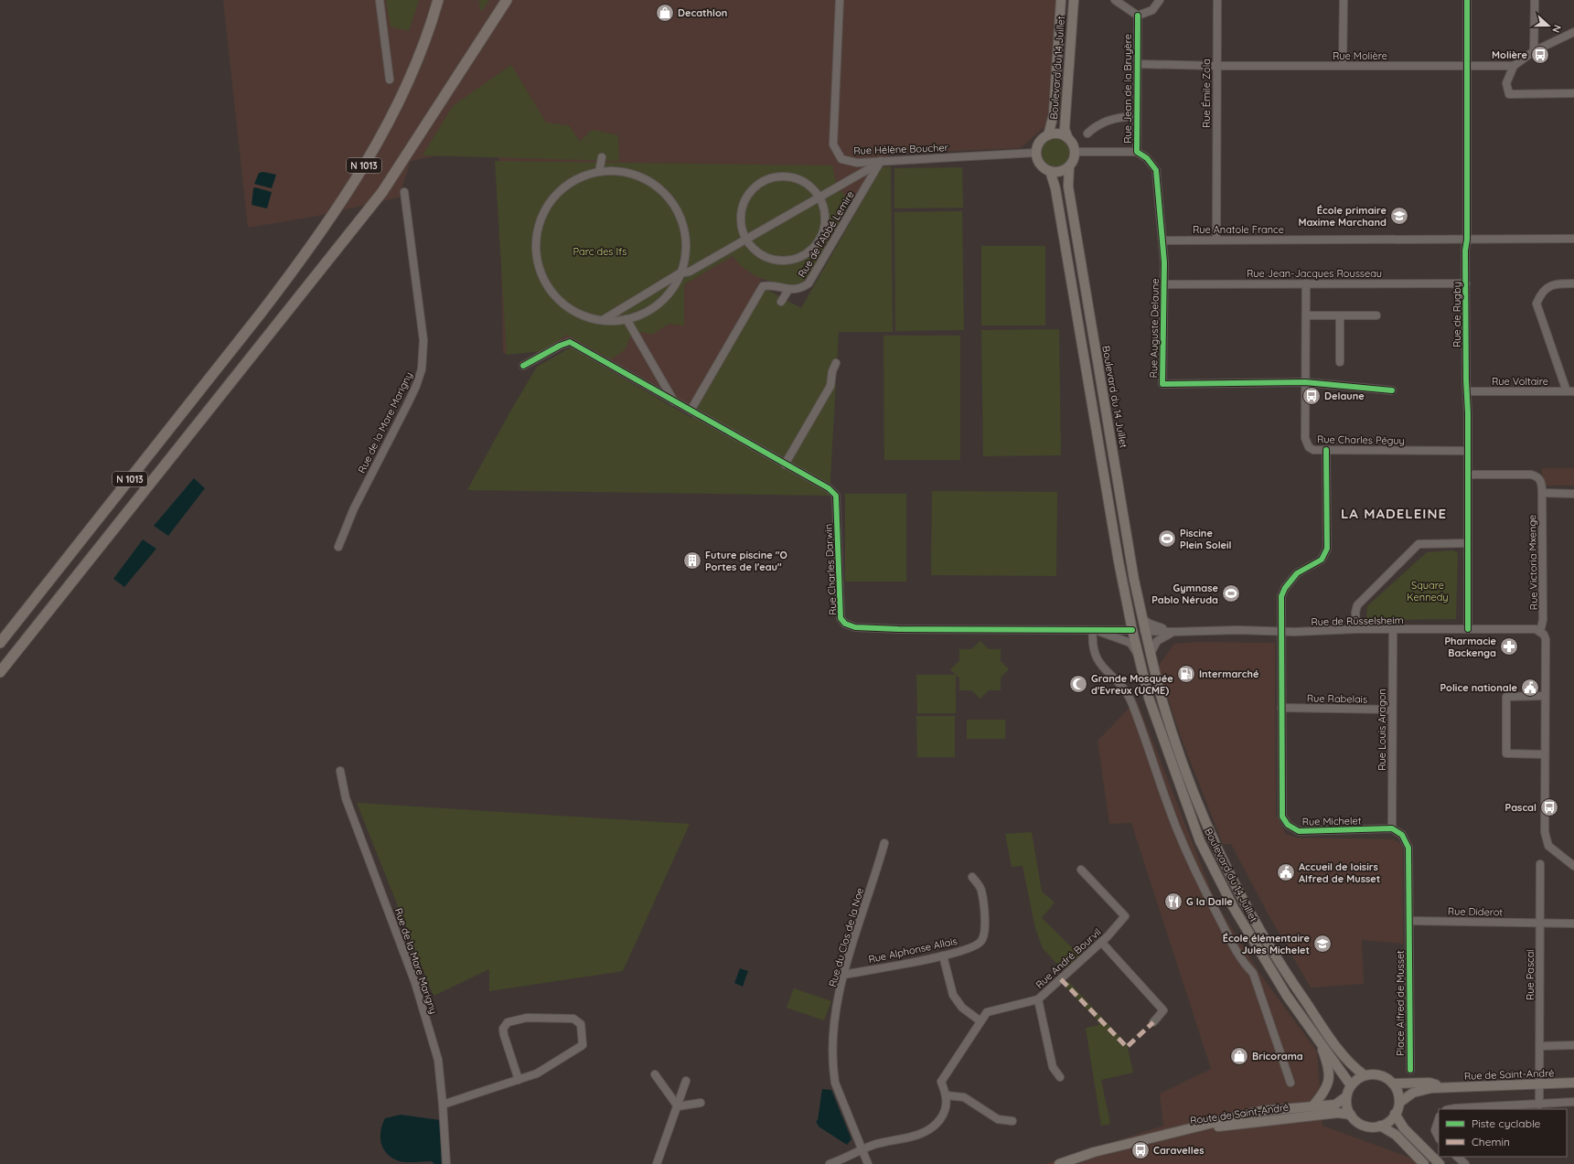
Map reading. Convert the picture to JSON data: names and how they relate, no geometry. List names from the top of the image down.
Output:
{
  "streets": {
    "highway": ["N 1013"],
    "main road": ["Boulevard du 14 Juillet", "Rue de Saint-André", "Route de Saint-André"],
    "street": [
      "Rue Molière",
      "Rue Jean de la Bruyère",
      "Rue Émile Zola",
      "Rue Hélène Boucher",
      "Rue Anatole France",
      "Rue de l'Abbé Lemire",
      "Rue Jean-Jacques Rousseau",
      "Rue de Rugby",
      "Rue Auguste Delaune",
      "Rue Voltaire",
      "Rue de la Mare Marigny",
      "Rue Charles Péguy",
      "Rue Victoria Mxenge",
      "Rue Charles Darwin",
      "Rue de Rüsselsheim",
      "Rue Rabelais",
      "Rue Louis Aragon",
      "Rue Michelet",
      "Rue Diderot",
      "Rue du Clos de la Noe",
      "Rue Alphonse Allais",
      "Rue André Bourvil",
      "Rue Pascal",
      "Place Alfred de Musset"
    ]
  },
  "crossings": [
    ["Rue Molière", "Rue Jean de la Bruyère"],
    ["Rue Molière", "Rue Émile Zola"],
    ["Rue Molière", "Rue de Rugby"],
    ["Boulevard du 14 Juillet", "Rue Hélène Boucher"],
    ["Boulevard du 14 Juillet", "Rue de Rüsselsheim"],
    ["Boulevard du 14 Juillet", "Rue de Saint-André"],
    ["Boulevard du 14 Juillet", "Route de Saint-André"],
    ["Rue Jean de la Bruyère", "Rue Anatole France"],
    ["Rue Jean de la Bruyère", "Rue Auguste Delaune"],
    ["Rue Émile Zola", "Rue Anatole France"],
    ["Rue Hélène Boucher", "Rue de l'Abbé Lemire"],
    ["Rue Anatole France", "Rue de Rugby"],
    ["Rue Anatole France", "Rue Auguste Delaune"],
    ["Rue de l'Abbé Lemire", "Rue Charles Darwin"],
    ["Rue Jean-Jacques Rousseau", "Rue de Rugby"],
    ["Rue Jean-Jacques Rousseau", "Rue Auguste Delaune"],
    ["Rue Jean-Jacques Rousseau", "Rue Charles Péguy"],
    ["Rue de Rugby", "Rue Voltaire"],
    ["Rue de Rugby", "Rue Charles Péguy"],
    ["Rue de Rugby", "Rue Victoria Mxenge"],
    ["Rue de Rugby", "Rue de Rüsselsheim"],
    ["Rue Auguste Delaune", "Rue Charles Péguy"],
    ["Rue Charles Péguy", "Rue Michelet"],
    ["Rue Victoria Mxenge", "Rue de Rüsselsheim"],
    ["Rue de Rüsselsheim", "Rue Louis Aragon"],
    ["Rue de Rüsselsheim", "Rue Michelet"],
    ["Rue Rabelais", "Rue Louis Aragon"],
    ["Rue Rabelais", "Rue Michelet"],
    ["Rue Louis Aragon", "Rue Michelet"],
    ["Rue Diderot", "Rue Pascal"],
    ["Rue Diderot", "Place Alfred de Musset"],
    ["Rue du Clos de la Noe", "Rue Alphonse Allais"],
    ["Rue Pascal", "Rue de Saint-André"],
    ["Rue de Saint-André", "Route de Saint-André"]
  ],
  "districts": ["LA MADELEINE"],
  "parks": ["Parc des Ifs", "Square Kennedy"],
  "places": {
    "shop": ["Decathlon", "Bricorama"],
    "bus stop": [
      "Molière",
      "Delaune",
      "Pascal",
      "Caravelles"
    ],
    "school or university": ["École primaire Maxime Marchand", "École élémentaire Jules Michelet"],
    "sports": ["Piscine Plein Soleil", "Gymnase Pablo Néruda"],
    "building": ["Future piscine \"O Portes de l'eau\""],
    "pharmacy": ["Pharmacie Backenga"],
    "fuel station": ["Intermarché"],
    "mosque": ["Grande Mosquée d'Evreux (UCME)"],
    "public building": ["Police nationale", "Accueil de loisirs Alfred de Musset"],
    "restaurant": ["G la Dalle"]
  },
  "legend": ["Piste cyclable", "Chemin"],
  "north": "right"
}
